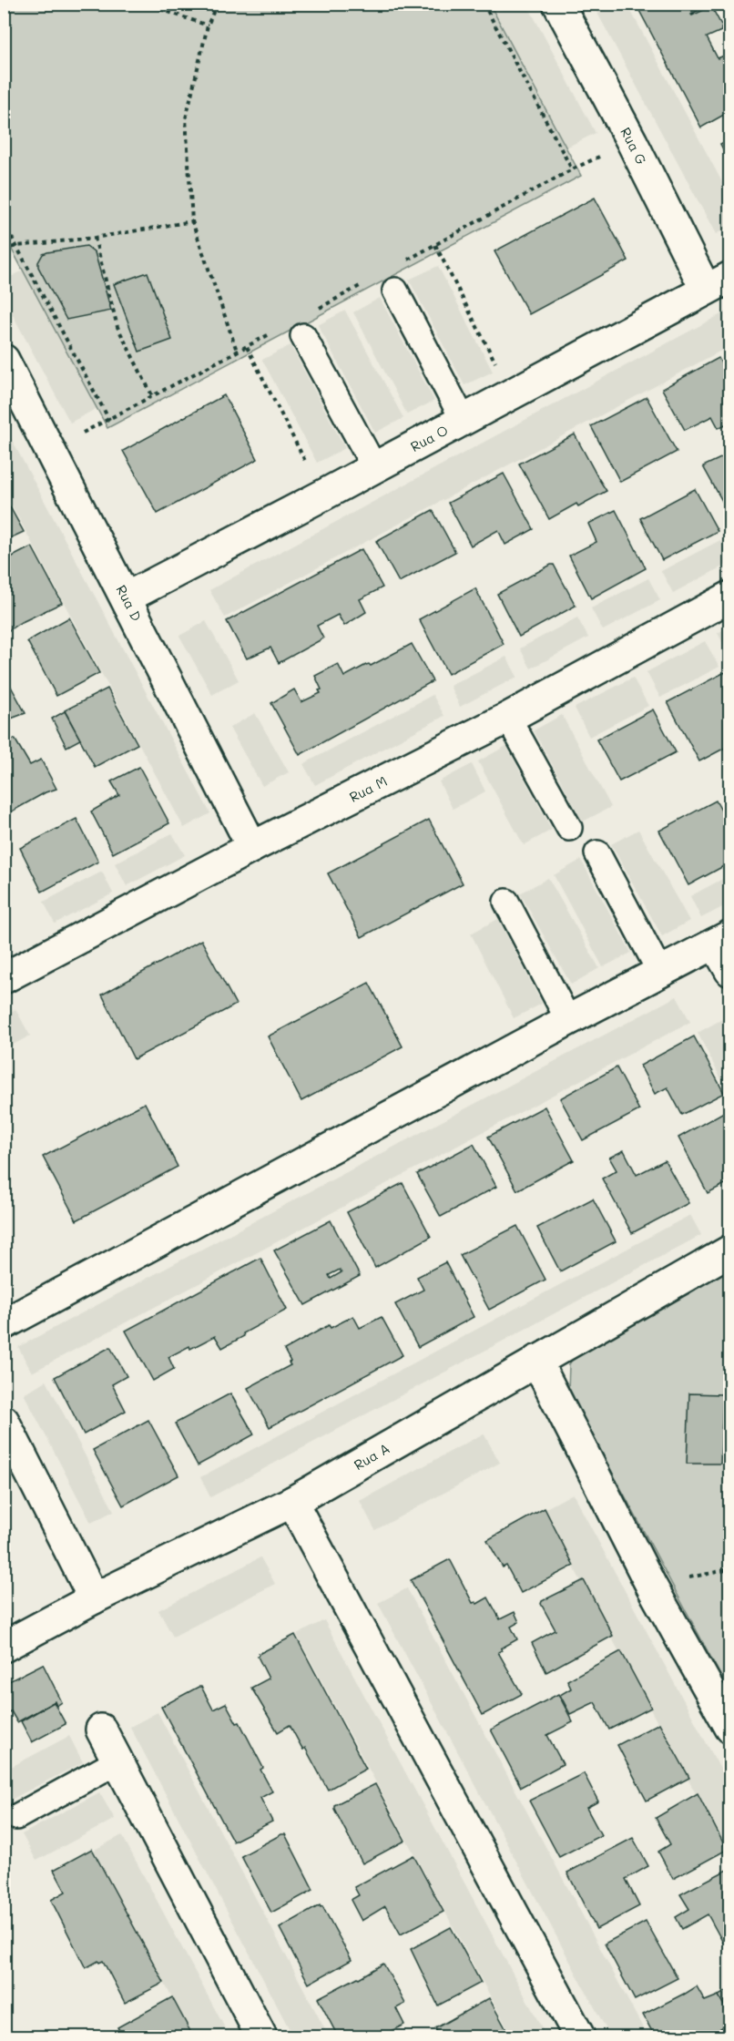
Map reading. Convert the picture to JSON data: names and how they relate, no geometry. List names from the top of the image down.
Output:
{
  "streets": {
    "street": [
      "Rua G",
      "Rua O",
      "Rua D",
      "Rua M",
      "Rua A"
    ]
  },
  "crossings": [
    ["Rua G", "Rua O"],
    ["Rua O", "Rua D"],
    ["Rua D", "Rua M"]
  ]
}
